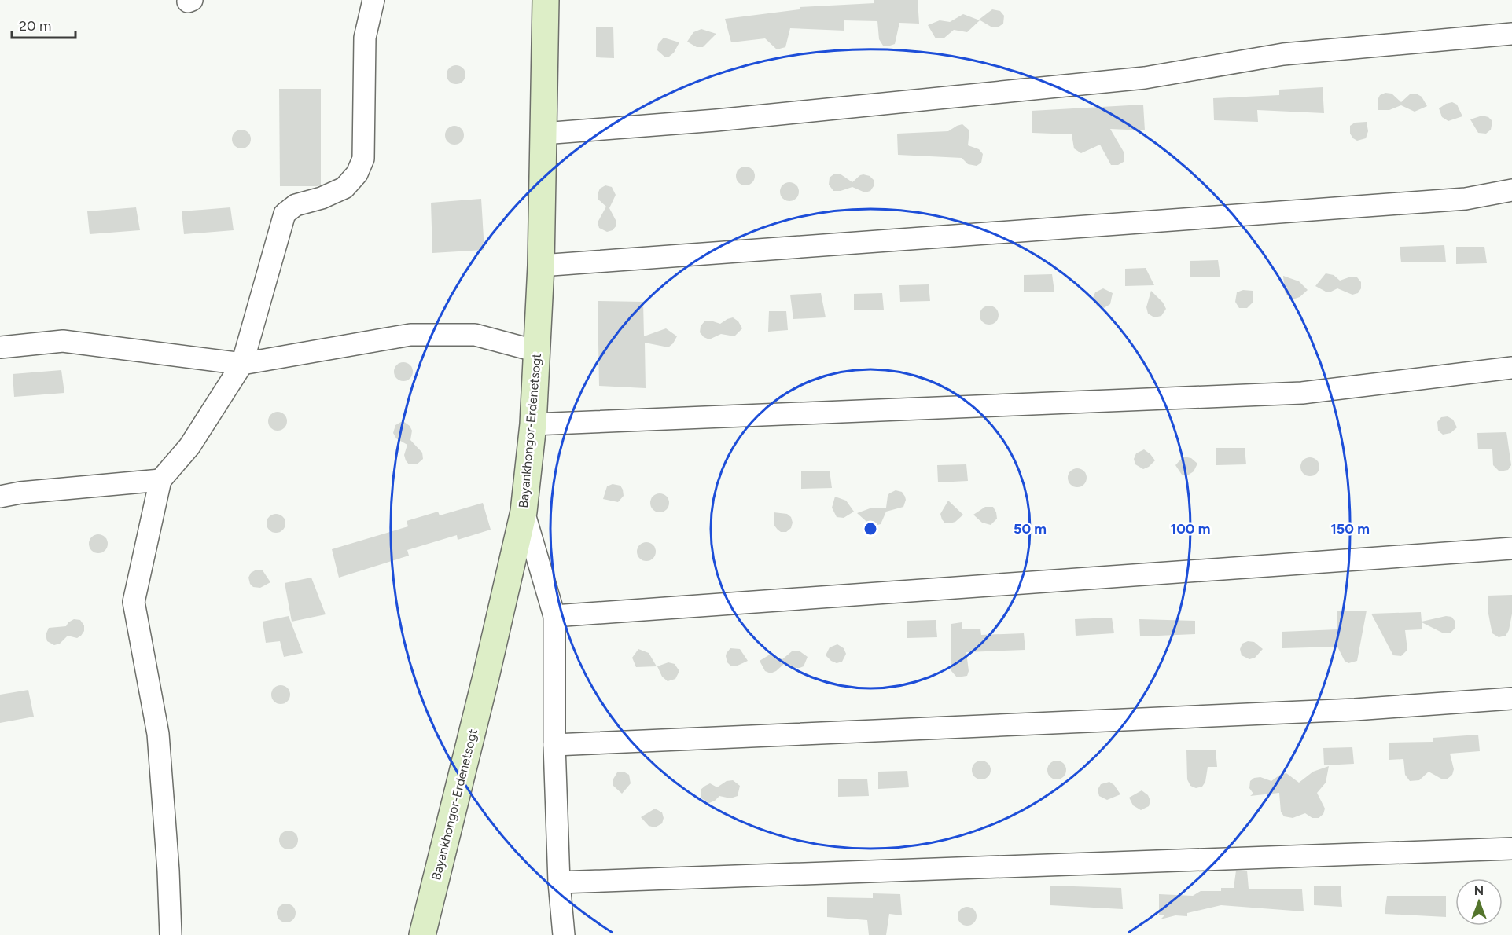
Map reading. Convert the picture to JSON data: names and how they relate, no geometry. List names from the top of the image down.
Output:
{
  "streets": {
    "street": ["Bayankhongor-Erdenetsogt"]
  },
  "scale_bar": "20 m",
  "north": "top",
  "rings": ["50 m", "100 m", "150 m"]
}
